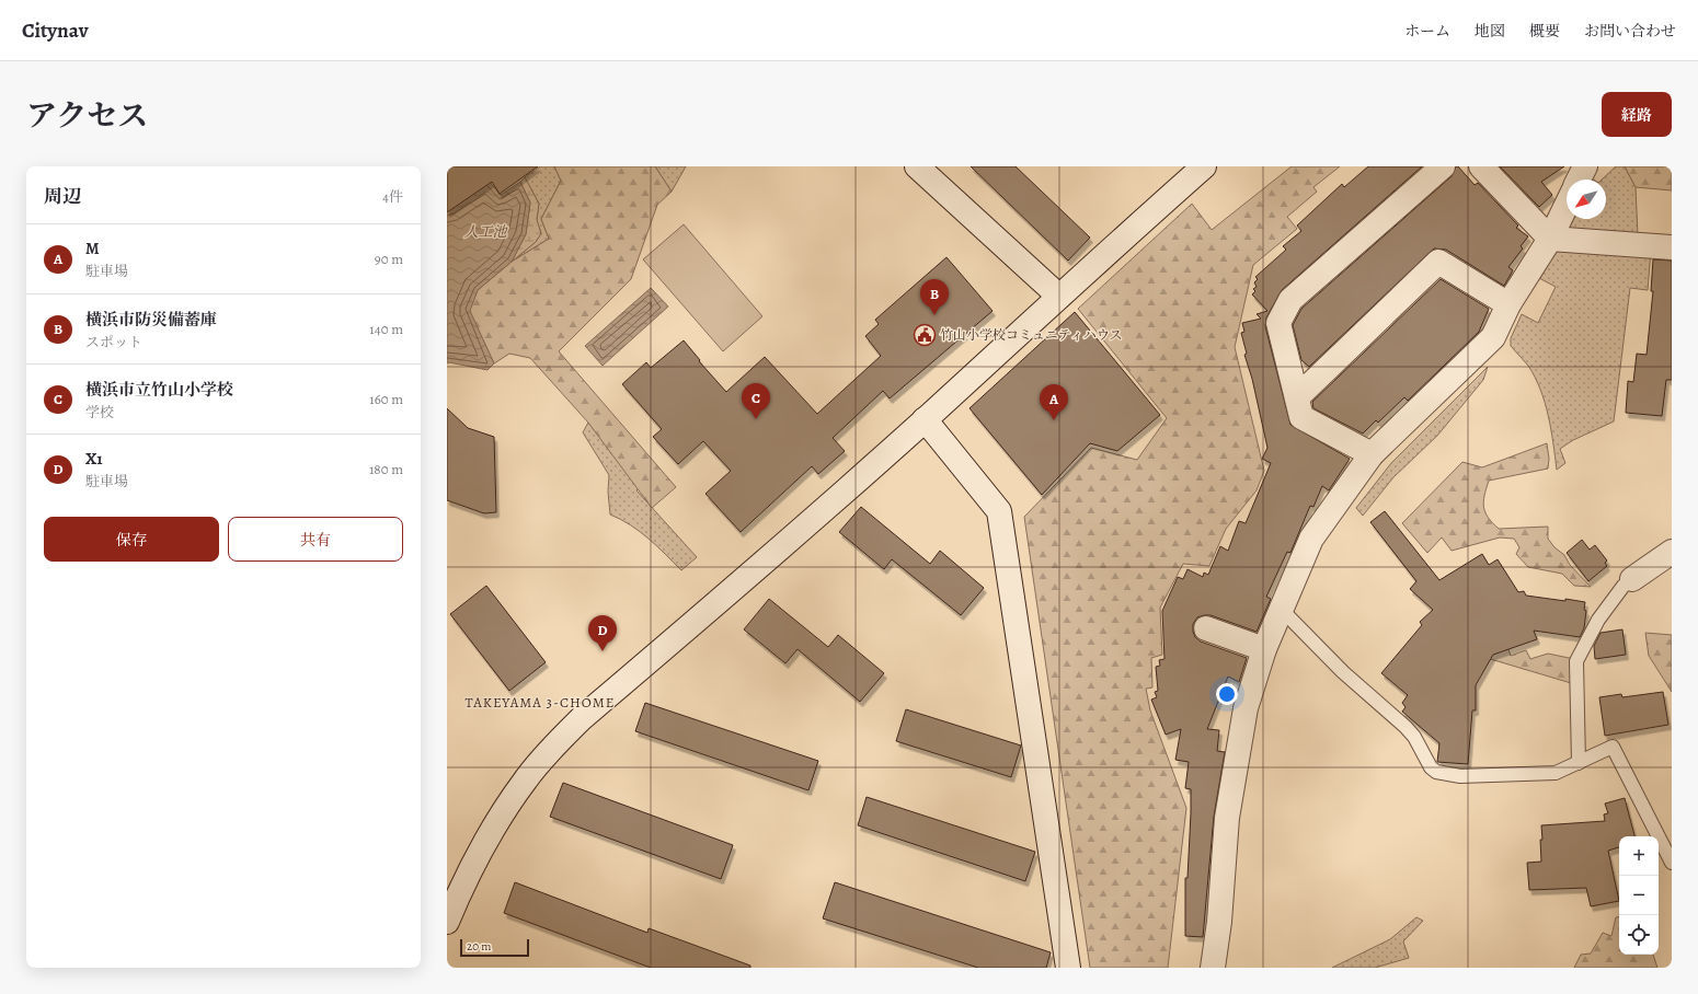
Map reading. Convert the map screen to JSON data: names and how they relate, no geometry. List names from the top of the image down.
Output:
{
  "districts": ["TAKEYAMA 3-CHOME"],
  "water": ["人工池"],
  "places": {
    "public building": ["竹山小学校コミュニティハウス"]
  },
  "scale_bar": "20 m",
  "north": "bottom left",
  "page": {
    "header": "Citynav",
    "nav": [
      "ホーム",
      "地図",
      "概要",
      "お問い合わせ"
    ],
    "title": "アクセス",
    "buttons": [
      "経路",
      ["保存", "共有"]
    ],
    "heading": ["周辺", "4件"],
    "list": [
      {
        "mark": "A",
        "name": "M",
        "note": "駐車場",
        "value": "90 m"
      },
      {
        "mark": "B",
        "name": "横浜市防災備蓄庫",
        "note": "スポット",
        "value": "140 m"
      },
      {
        "mark": "C",
        "name": "横浜市立竹山小学校",
        "note": "学校",
        "value": "160 m"
      },
      {
        "mark": "D",
        "name": "X1",
        "note": "駐車場",
        "value": "180 m"
      }
    ],
    "pins": [
      "B",
      "C",
      "A",
      "D"
    ],
    "map_buttons": ["+", "−"],
    "scale": "20 m"
  }
}
